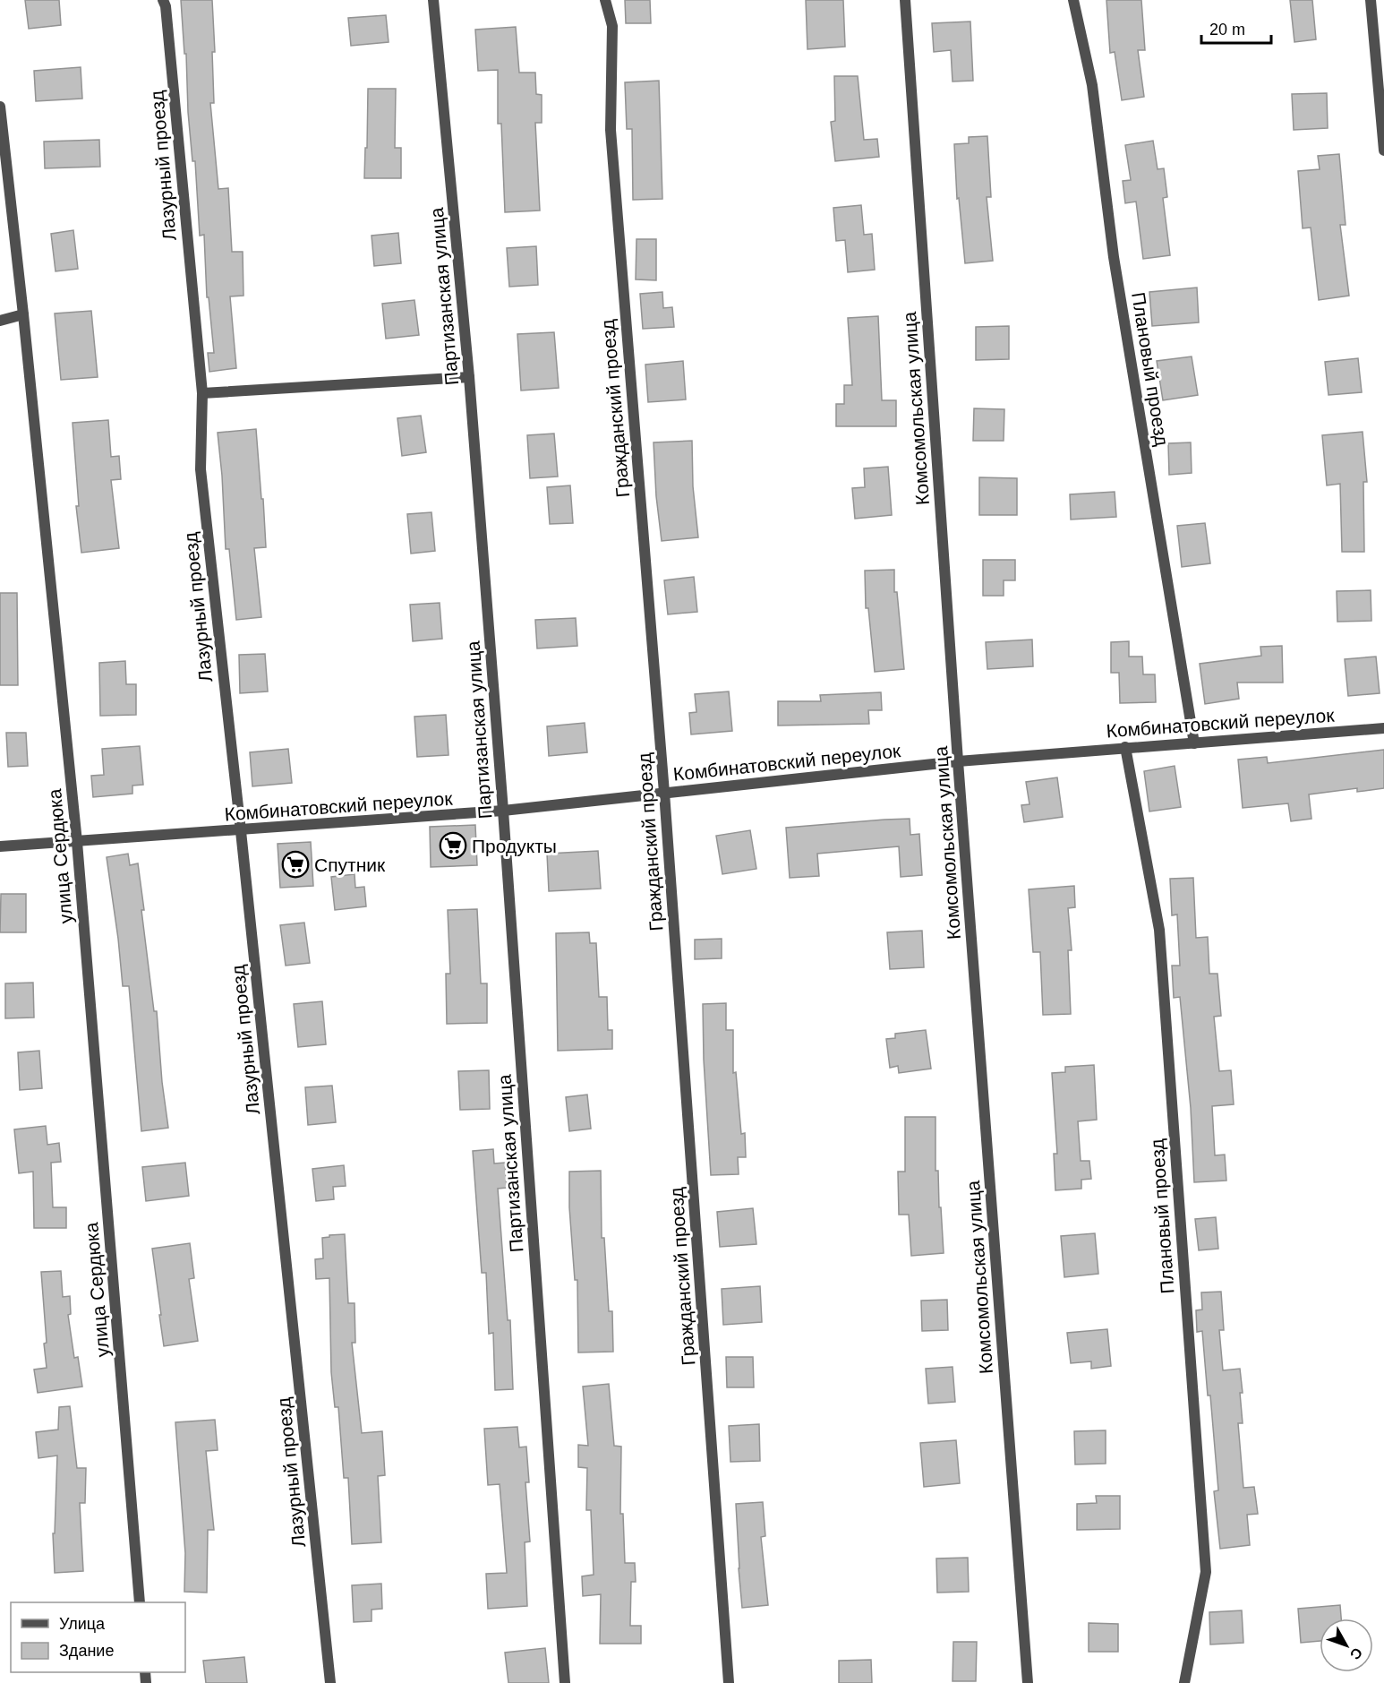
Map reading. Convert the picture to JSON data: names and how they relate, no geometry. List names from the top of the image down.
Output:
{
  "streets": {
    "street": [
      "Лазурный проезд",
      "Партизанская улица",
      "Плановый проезд",
      "Гражданский проезд",
      "Комсомольская улица",
      "Комбинатовский переулок",
      "улица Сердюка"
    ]
  },
  "crossings": [
    ["Лазурный проезд", "Комбинатовский переулок"],
    ["Партизанская улица", "Комбинатовский переулок"],
    ["Плановый проезд", "Комбинатовский переулок"],
    ["Гражданский проезд", "Комбинатовский переулок"],
    ["Комсомольская улица", "Комбинатовский переулок"],
    ["Комбинатовский переулок", "улица Сердюка"]
  ],
  "places": {
    "supermarket": ["Продукты", "Спутник"]
  },
  "legend": ["Улица", "Здание"],
  "scale_bar": "20 m",
  "north": "bottom right"
}
